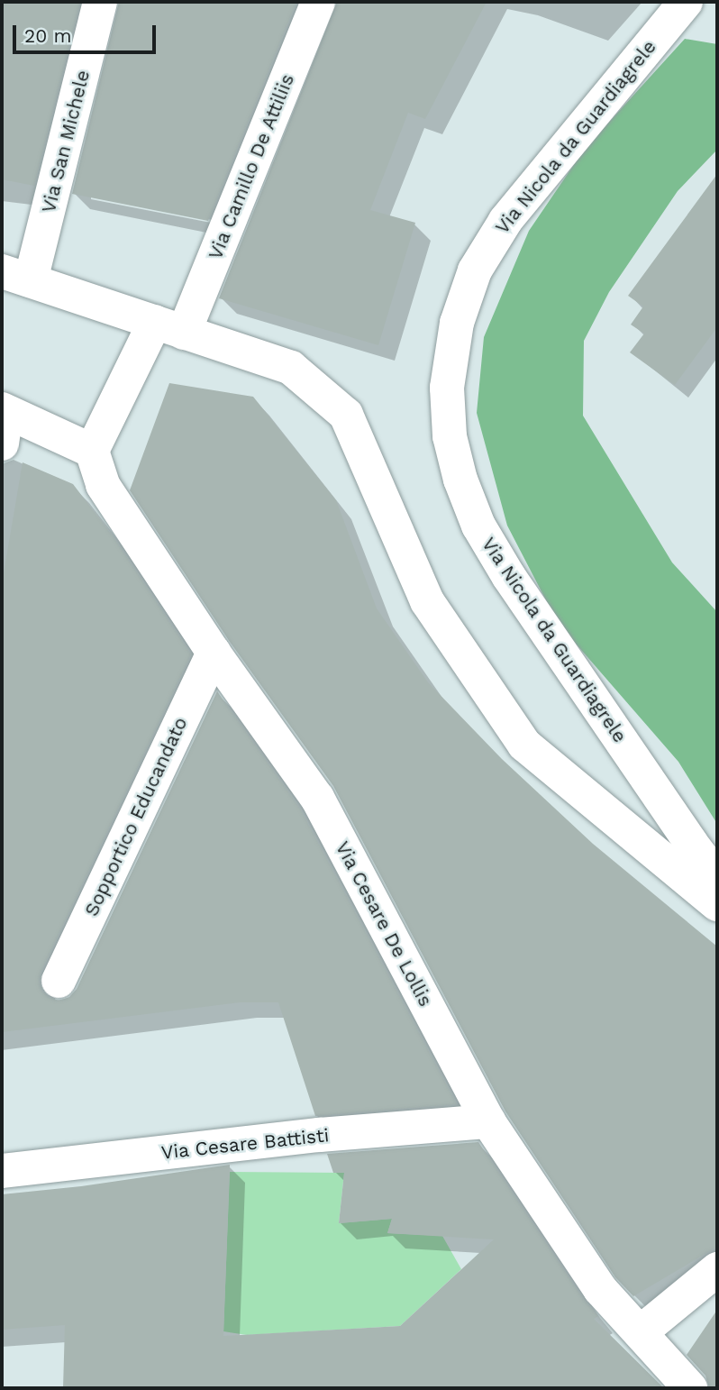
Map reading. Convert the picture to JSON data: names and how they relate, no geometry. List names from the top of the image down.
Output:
{
  "streets": {
    "street": [
      "Via Nicola da Guardiagrele",
      "Via San Michele",
      "Via Camillo De Attiliis",
      "Sopportico Educandato",
      "Via Cesare De Lollis",
      "Via Cesare Battisti"
    ]
  },
  "crossings": [
    ["Via Camillo De Attiliis", "Via Cesare De Lollis"],
    ["Sopportico Educandato", "Via Cesare De Lollis"],
    ["Via Cesare De Lollis", "Via Cesare Battisti"]
  ],
  "scale_bar": "20 m"
}
